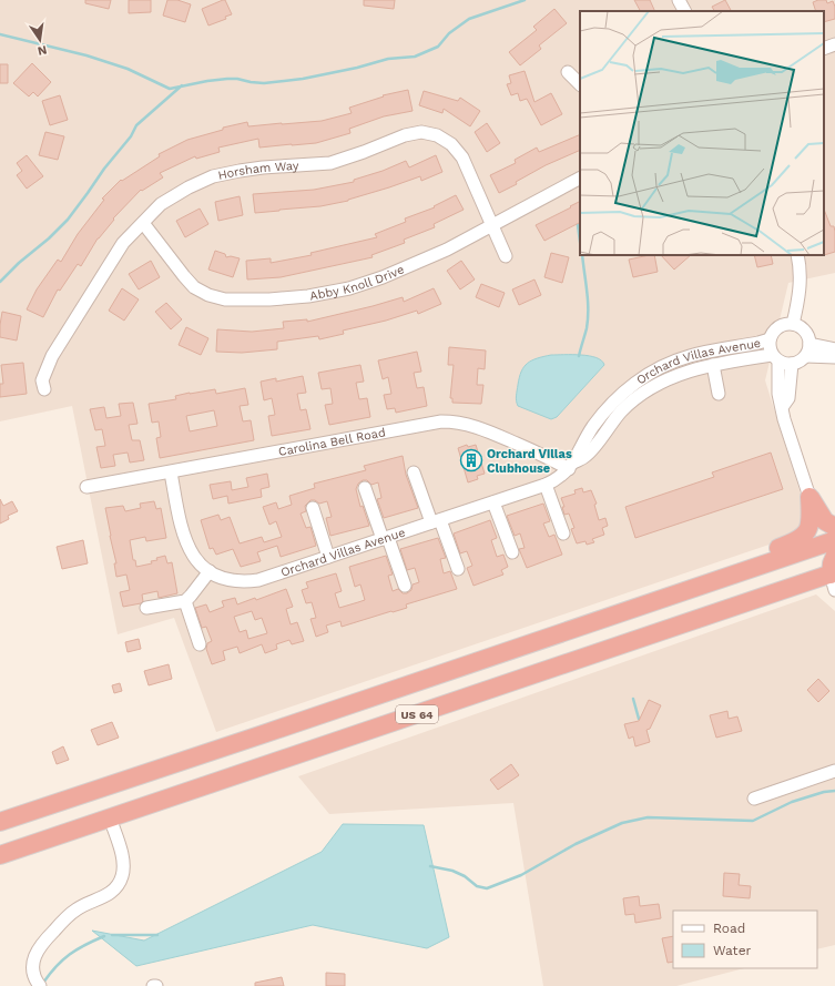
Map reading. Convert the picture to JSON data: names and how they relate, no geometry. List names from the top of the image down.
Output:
{
  "streets": {
    "highway": ["US 64"],
    "street": [
      "Horsham Way",
      "Abby Knoll Drive",
      "Orchard Villas Avenue",
      "Carolina Bell Road"
    ]
  },
  "crossings": [
    ["Horsham Way", "Abby Knoll Drive"],
    ["Orchard Villas Avenue", "Carolina Bell Road"]
  ],
  "places": {
    "building": ["Orchard Villas Clubhouse"]
  },
  "legend": ["Road", "Water"],
  "north": "bottom"
}
